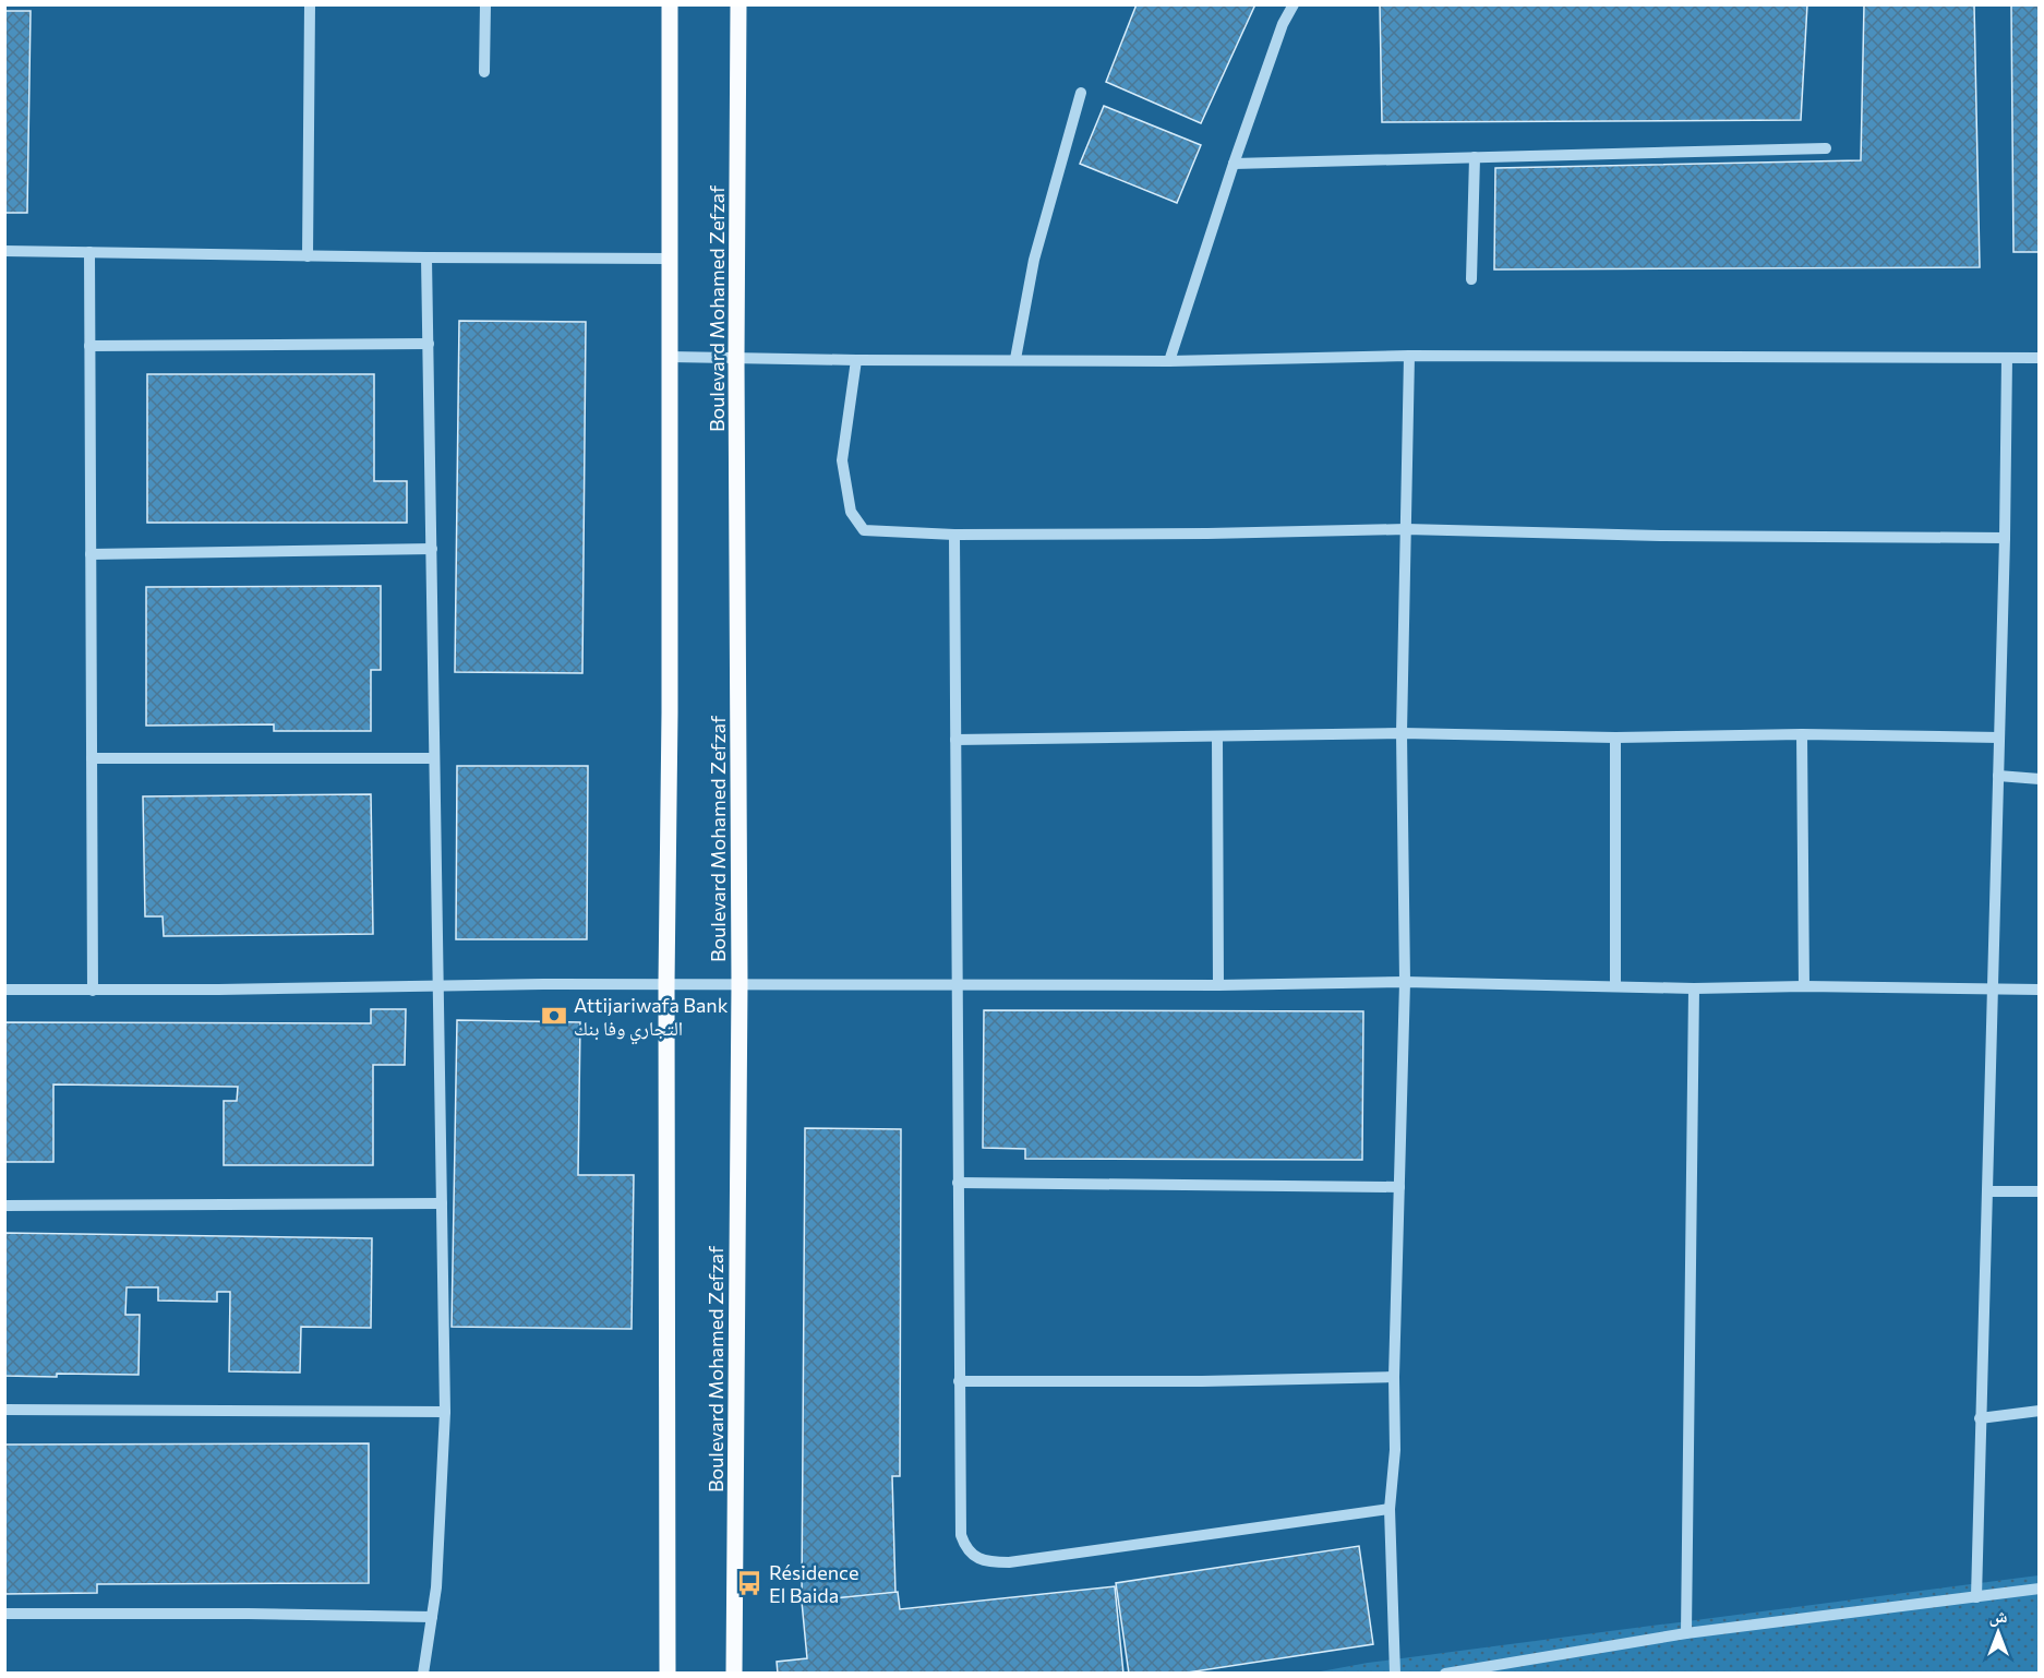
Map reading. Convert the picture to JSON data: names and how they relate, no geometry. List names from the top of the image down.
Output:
{
  "streets": {
    "main road": ["Boulevard Mohamed Zefzaf"]
  },
  "places": {
    "bank": ["Attijariwafa Bank التجاري وفا بنك"],
    "bus stop": ["Résidence El Baida"]
  },
  "north": "top"
}
